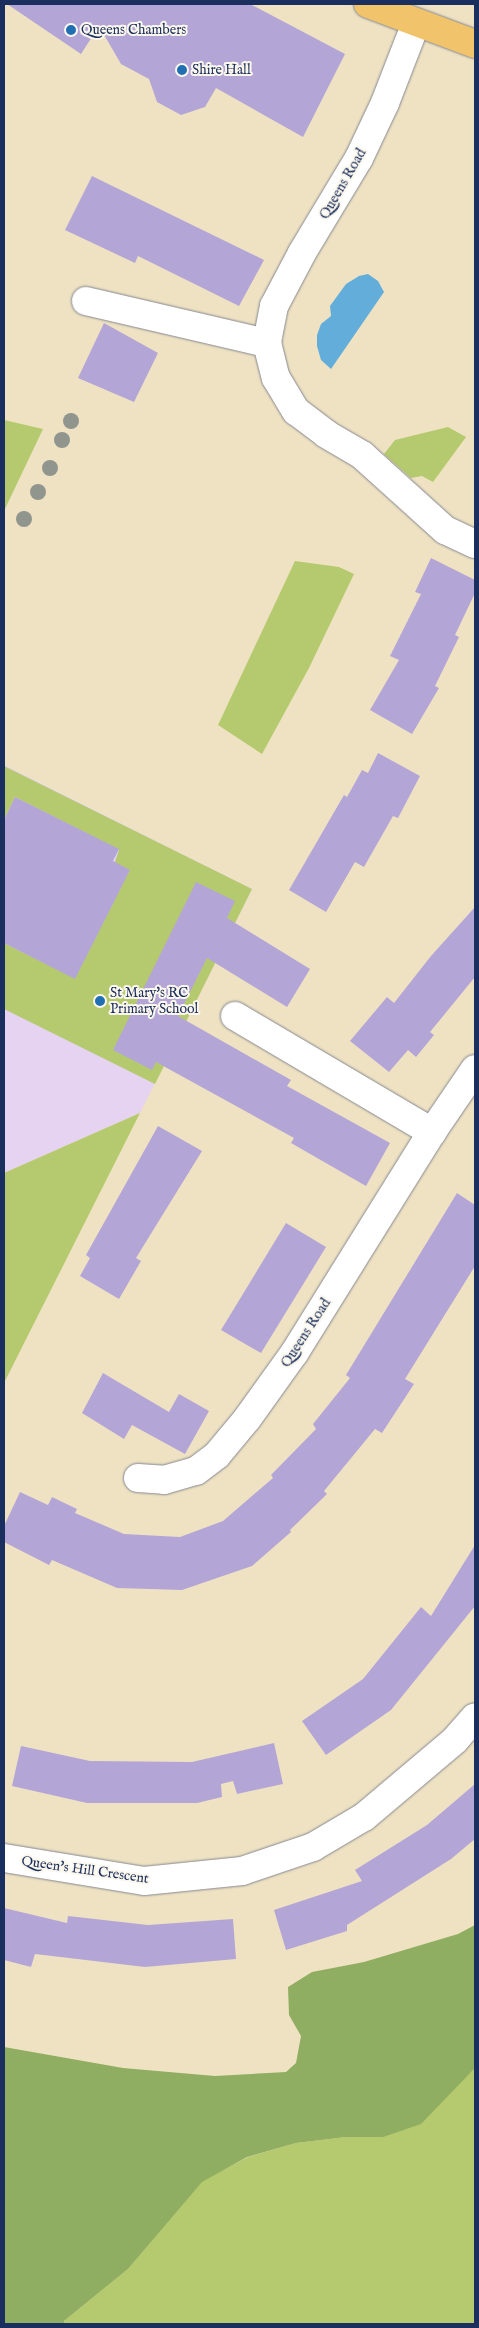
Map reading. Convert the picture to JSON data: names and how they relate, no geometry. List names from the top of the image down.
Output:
{
  "streets": {
    "street": ["Queens Road", "Queen's Hill Crescent"]
  },
  "places": ["Queens Chambers", "Shire Hall", "St Mary's RC Primary School"]
}
